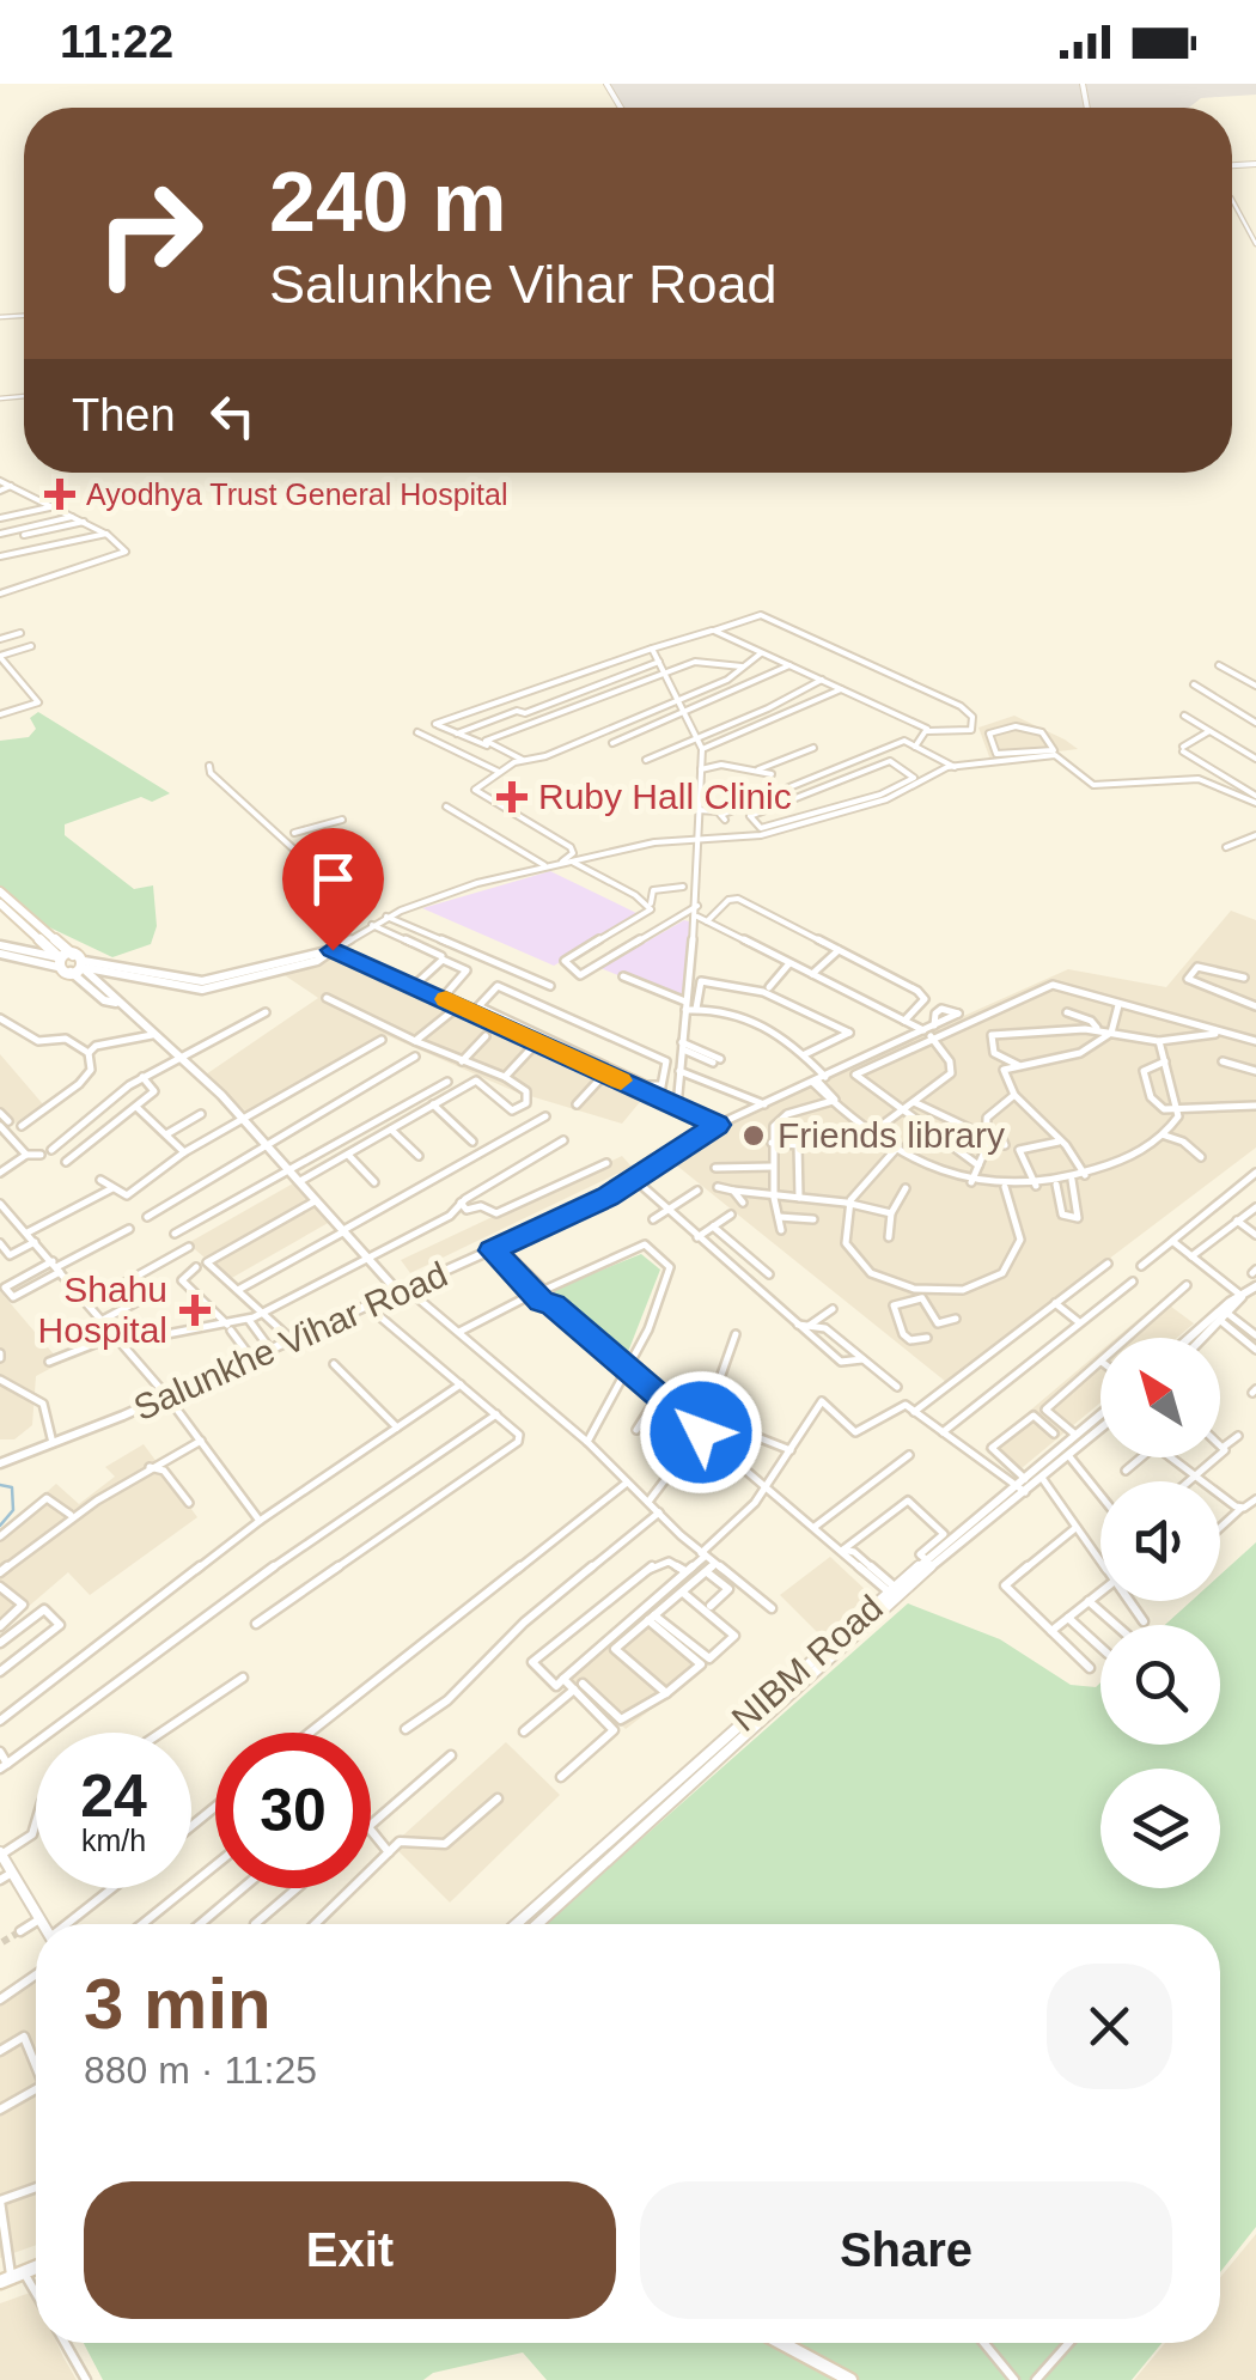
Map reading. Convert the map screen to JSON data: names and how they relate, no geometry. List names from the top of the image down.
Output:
{
  "streets": {
    "street": ["Salunkhe Vihar Road", "NIBM Road"]
  },
  "places": {
    "health": ["Ayodhya Trust General Hospital", "Ruby Hall Clinic", "Shahu Hospital"],
    "other": ["Friends library"]
  },
  "north": "top left",
  "page": {
    "status": "11:22",
    "turn": ["240 m", "Salunkhe Vihar Road"],
    "then": "Then",
    "speed": "24 km/h",
    "limit": "30",
    "heading": ["3 min", "880 m · 11:25"],
    "buttons": ["Exit", "Share"]
  }
}
